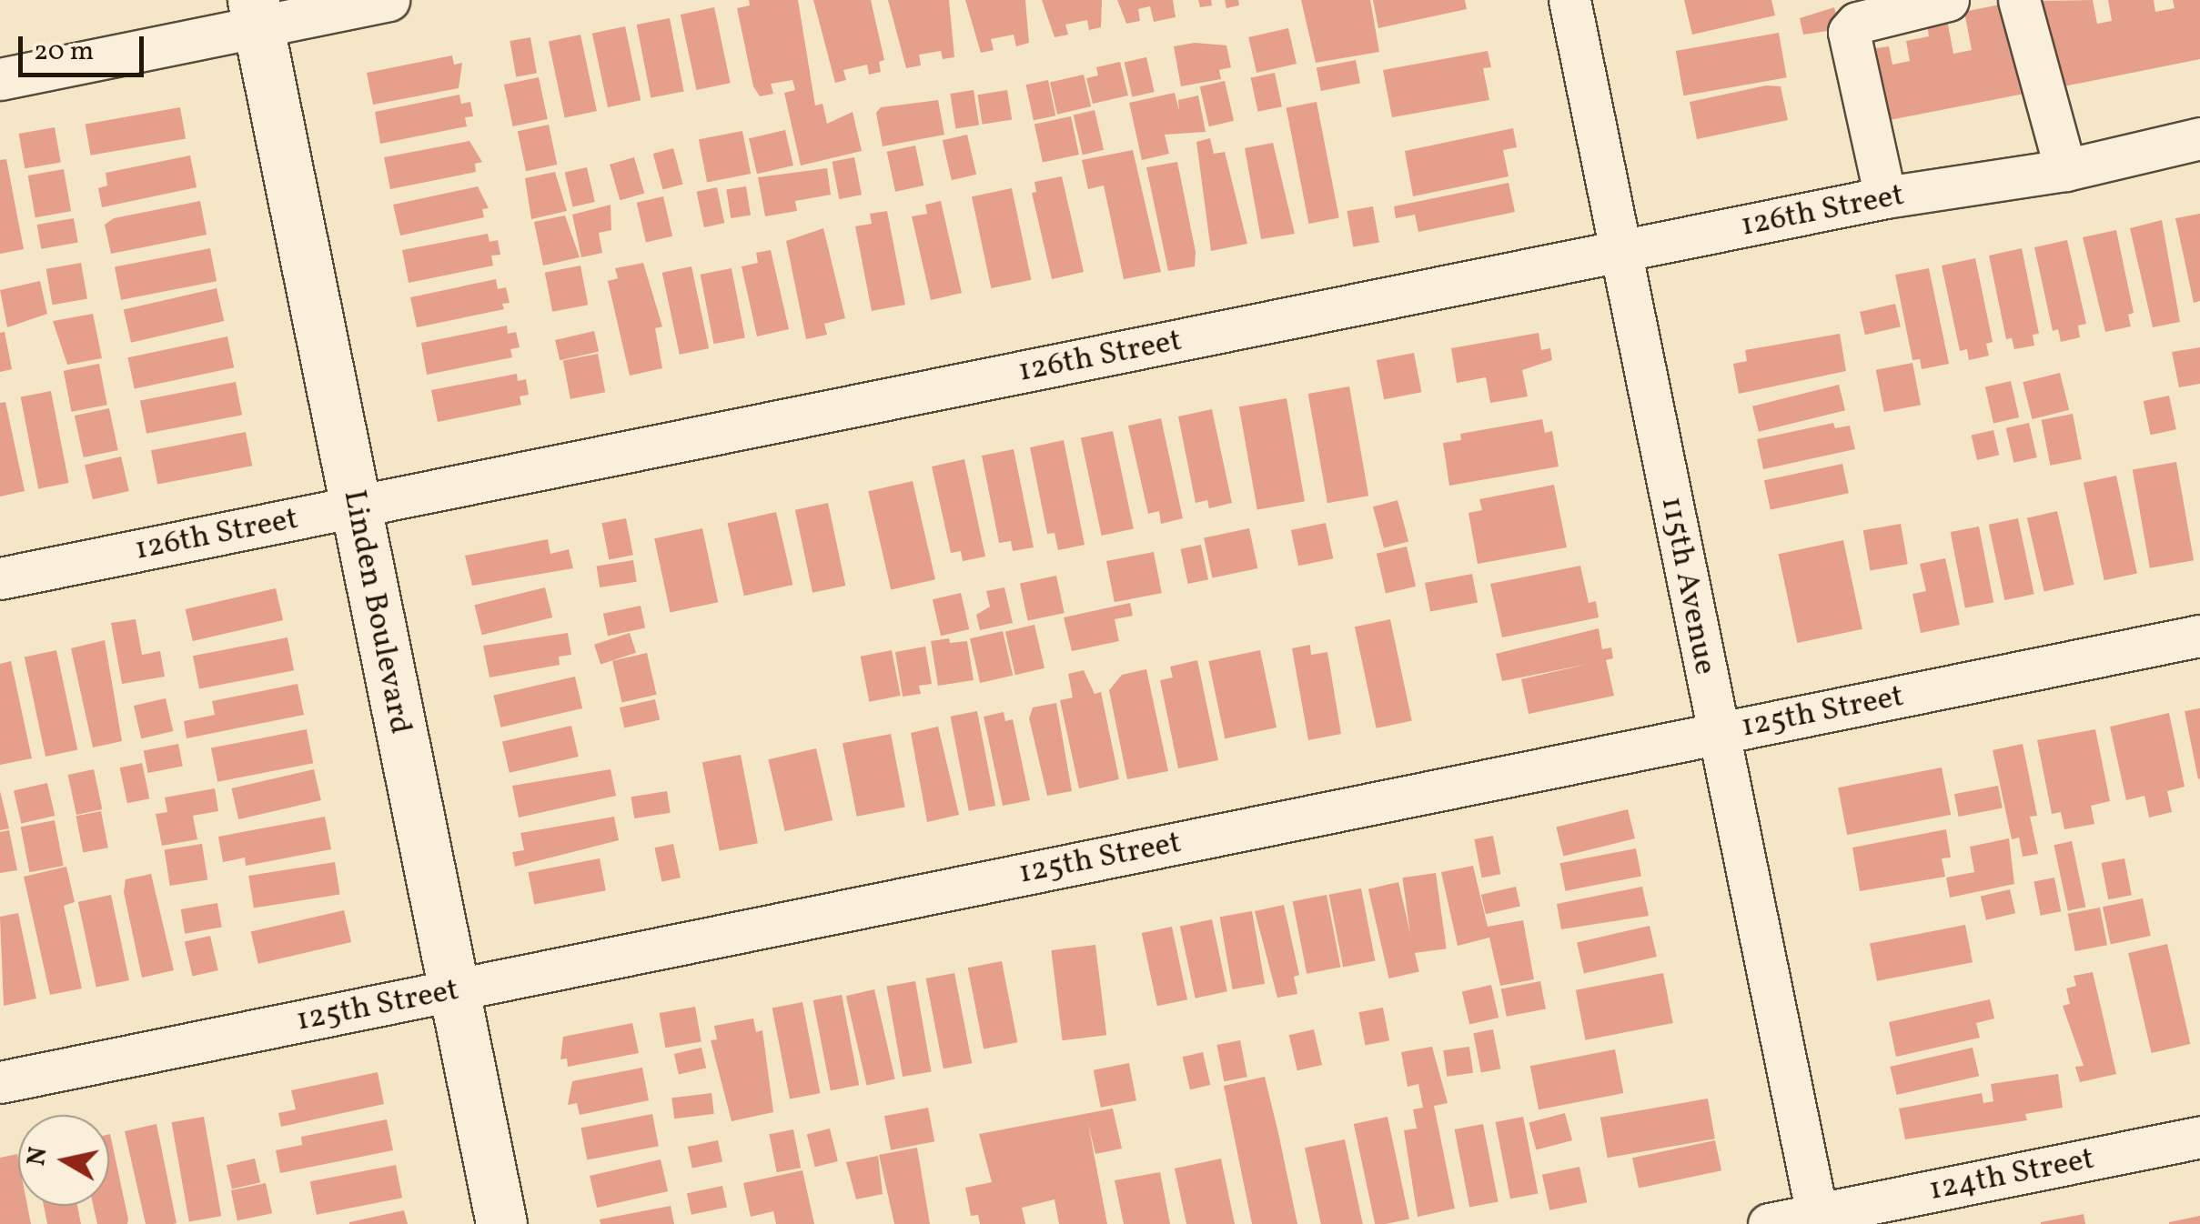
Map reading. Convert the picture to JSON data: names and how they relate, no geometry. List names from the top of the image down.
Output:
{
  "streets": {
    "main road": ["Linden Boulevard"],
    "street": [
      "126th Street",
      "115th Avenue",
      "125th Street",
      "124th Street"
    ]
  },
  "crossings": [
    ["126th Street", "115th Avenue"],
    ["126th Street", "Linden Boulevard"],
    ["115th Avenue", "125th Street"],
    ["115th Avenue", "124th Street"],
    ["Linden Boulevard", "125th Street"]
  ],
  "scale_bar": "20 m",
  "north": "left"
}
